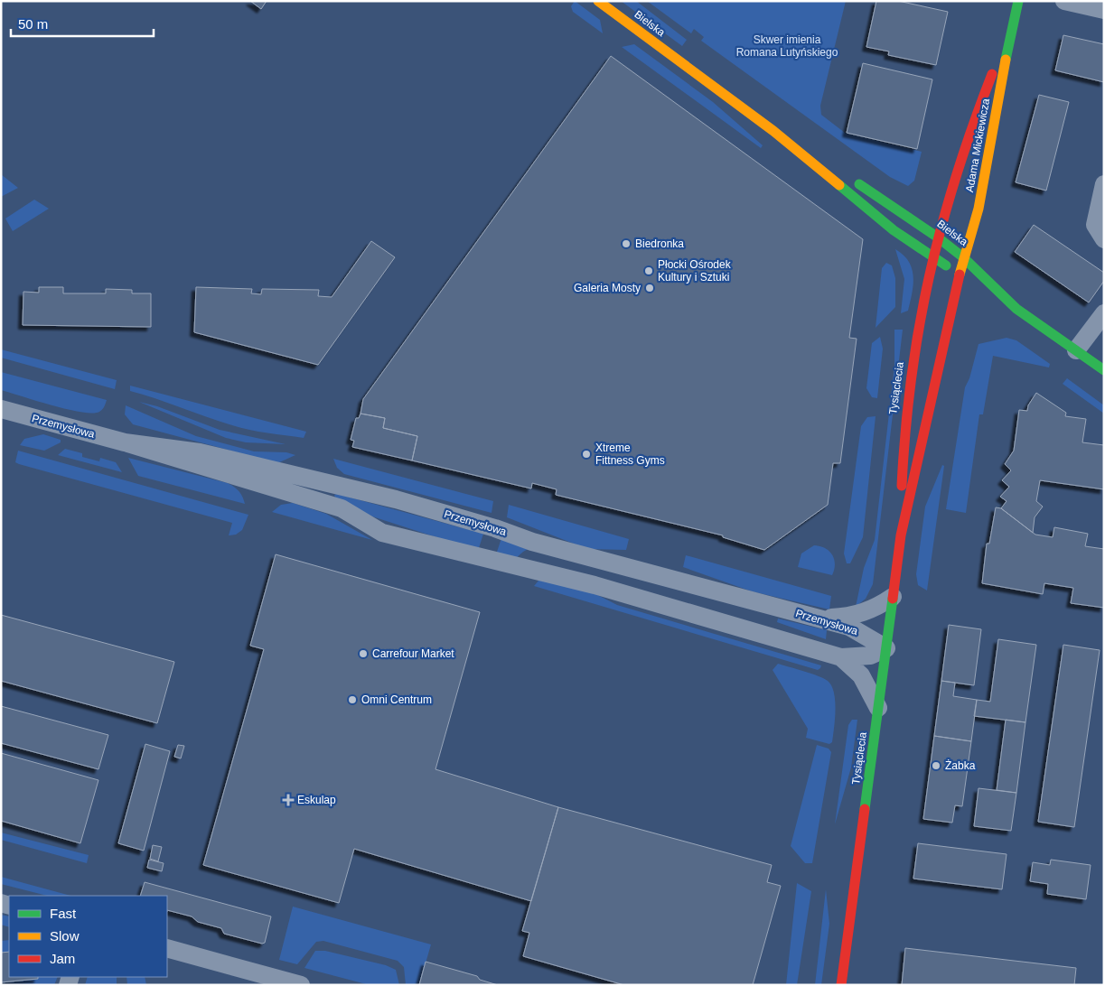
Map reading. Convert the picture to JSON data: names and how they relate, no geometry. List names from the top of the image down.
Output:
{
  "streets": {
    "street": [
      "Bielska",
      "Adama Mickiewicza",
      "Tysiąclecia",
      "Przemysłowa"
    ]
  },
  "crossings": [
    ["Bielska", "Adama Mickiewicza"],
    ["Bielska", "Tysiąclecia"],
    ["Adama Mickiewicza", "Tysiąclecia"],
    ["Tysiąclecia", "Przemysłowa"]
  ],
  "parks": ["Skwer imienia Romana Lutyńskiego"],
  "places": {
    "other": [
      "Biedronka",
      "Płocki Ośrodek Kultury i Sztuki",
      "Galeria Mosty",
      "Xtreme Fittness Gyms",
      "Carrefour Market",
      "Omni Centrum",
      "Żabka"
    ],
    "health": ["Eskulap"]
  },
  "legend": ["Fast", "Slow", "Jam"],
  "scale_bar": "50 m"
}
